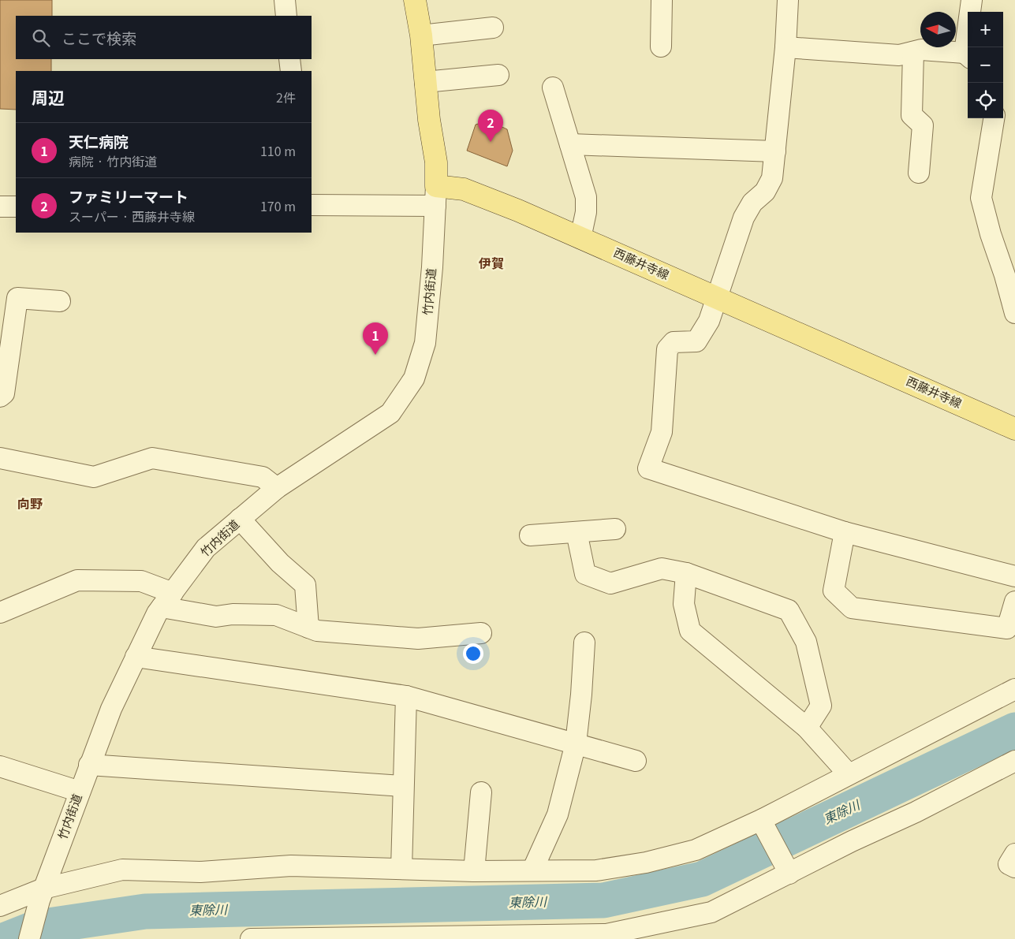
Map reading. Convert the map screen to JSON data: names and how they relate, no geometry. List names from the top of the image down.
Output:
{
  "streets": {
    "main road": ["西藤井寺線"],
    "street": ["竹内街道"]
  },
  "crossings": [
    ["西藤井寺線", "竹内街道"]
  ],
  "districts": ["伊賀", "向野"],
  "water": ["東除川"],
  "north": "left",
  "page": {
    "map_buttons": ["+", "−"],
    "search": "ここで検索",
    "heading": ["周辺", "2件"],
    "pins": ["2", "1"],
    "list": [
      {
        "mark": "1",
        "name": "天仁病院",
        "note": "病院 · 竹内街道",
        "value": "110 m"
      },
      {
        "mark": "2",
        "name": "ファミリーマート",
        "note": "スーパー · 西藤井寺線",
        "value": "170 m"
      }
    ]
  }
}
